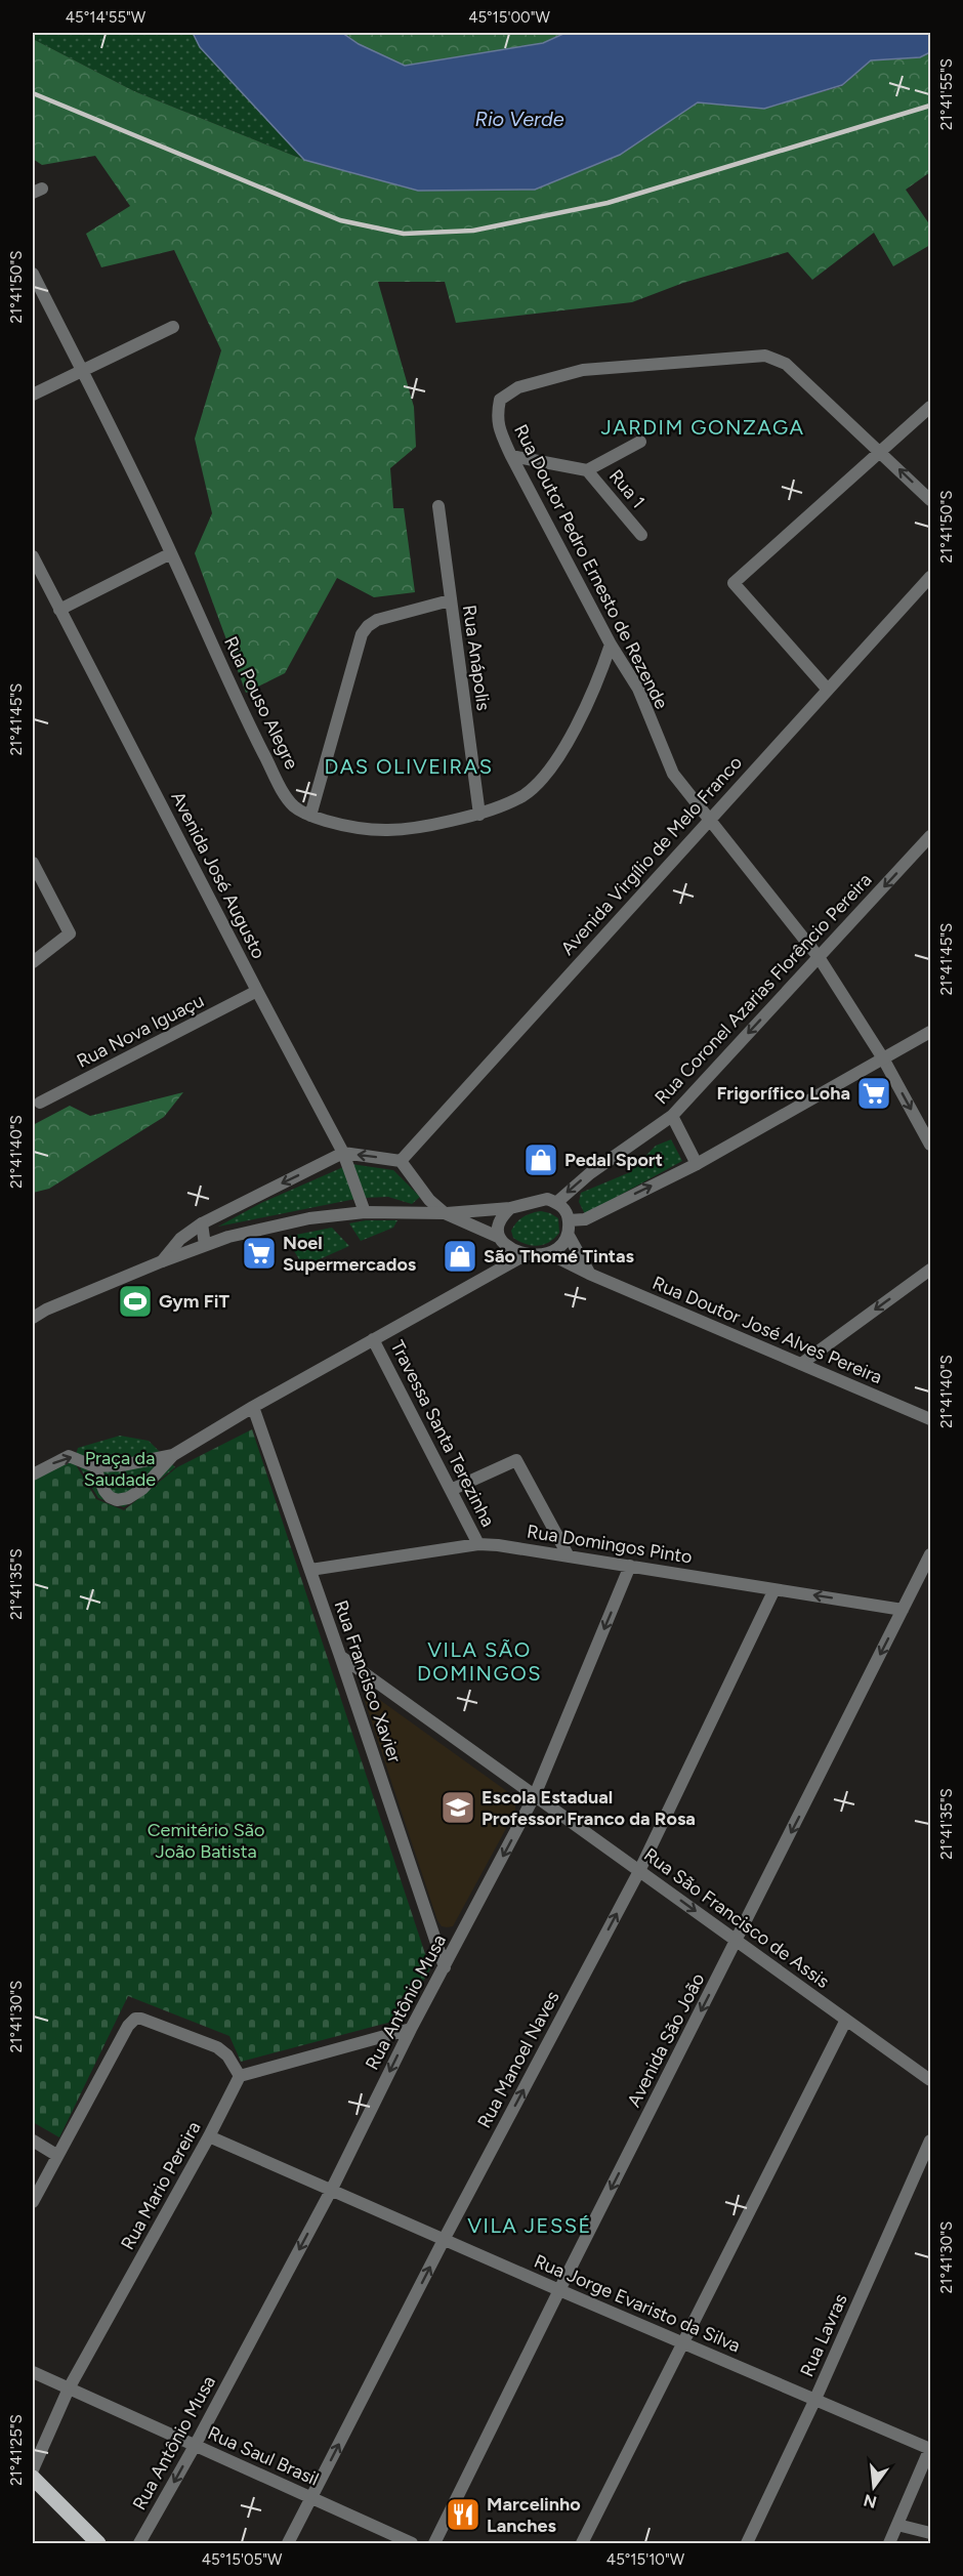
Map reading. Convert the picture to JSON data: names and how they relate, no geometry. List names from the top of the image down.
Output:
{
  "streets": {
    "street": [
      "Rua 1",
      "Rua Doutor Pedro Ernesto de Rezende",
      "Rua Anápolis",
      "Rua Pouso Alegre",
      "Avenida Virgílio de Melo Franco",
      "Avenida José Augusto",
      "Rua Coronel Azarias Florêncio Pereira",
      "Rua Nova Iguaçu",
      "Rua Doutor José Alves Pereira",
      "Travessa Santa Terezinha",
      "Rua Domingos Pinto",
      "Rua Francisco Xavier",
      "Rua São Francisco de Assis",
      "Rua Antônio Musa",
      "Avenida São João",
      "Rua Manoel Naves",
      "Rua Mario Pereira",
      "Rua Jorge Evaristo da Silva",
      "Rua Lavras",
      "Rua Saul Brasil"
    ]
  },
  "crossings": [
    ["Rua 1", "Rua Doutor Pedro Ernesto de Rezende"],
    ["Rua Doutor Pedro Ernesto de Rezende", "Rua Pouso Alegre"],
    ["Rua Doutor Pedro Ernesto de Rezende", "Avenida Virgílio de Melo Franco"],
    ["Rua Doutor Pedro Ernesto de Rezende", "Rua Coronel Azarias Florêncio Pereira"],
    ["Rua Anápolis", "Rua Pouso Alegre"],
    ["Avenida José Augusto", "Rua Nova Iguaçu"],
    ["Rua Coronel Azarias Florêncio Pereira", "Rua Doutor José Alves Pereira"],
    ["Travessa Santa Terezinha", "Rua Domingos Pinto"],
    ["Rua Domingos Pinto", "Rua Francisco Xavier"],
    ["Rua Domingos Pinto", "Rua Antônio Musa"],
    ["Rua Domingos Pinto", "Avenida São João"],
    ["Rua Domingos Pinto", "Rua Manoel Naves"],
    ["Rua Francisco Xavier", "Rua São Francisco de Assis"],
    ["Rua Francisco Xavier", "Rua Antônio Musa"],
    ["Rua São Francisco de Assis", "Rua Antônio Musa"],
    ["Rua São Francisco de Assis", "Avenida São João"],
    ["Rua São Francisco de Assis", "Rua Manoel Naves"],
    ["Rua Antônio Musa", "Rua Jorge Evaristo da Silva"],
    ["Rua Antônio Musa", "Rua Saul Brasil"],
    ["Avenida São João", "Rua Jorge Evaristo da Silva"],
    ["Rua Manoel Naves", "Rua Jorge Evaristo da Silva"],
    ["Rua Manoel Naves", "Rua Saul Brasil"],
    ["Rua Mario Pereira", "Rua Jorge Evaristo da Silva"],
    ["Rua Mario Pereira", "Rua Saul Brasil"],
    ["Rua Jorge Evaristo da Silva", "Rua Lavras"]
  ],
  "one_way": ["Rua Antônio Musa", "Avenida São João", "Rua Manoel Naves"],
  "districts": [
    "JARDIM GONZAGA",
    "DAS OLIVEIRAS",
    "VILA SÃO DOMINGOS",
    "VILA JESSÉ"
  ],
  "water": ["Rio Verde"],
  "parks": ["Praça da Saudade", "Cemitério São João Batista"],
  "places": {
    "supermarket": ["Frigorífico Loha", "Noel Supermercados"],
    "shop": ["Pedal Sport", "São Thomé Tintas"],
    "sports": ["Gym FiT"],
    "school or university": ["Escola Estadual Professor Franco da Rosa"],
    "restaurant": ["Marcelinho Lanches"]
  },
  "north": "bottom",
  "coordinates": [
    "45°14'55\"W",
    "45°15'00\"W",
    "21°41'55\"S",
    "21°41'50\"S",
    "21°41'45\"S",
    "21°41'40\"S",
    "21°41'35\"S",
    "21°41'30\"S",
    "21°41'25\"S",
    "45°15'05\"W",
    "45°15'10\"W"
  ]
}
